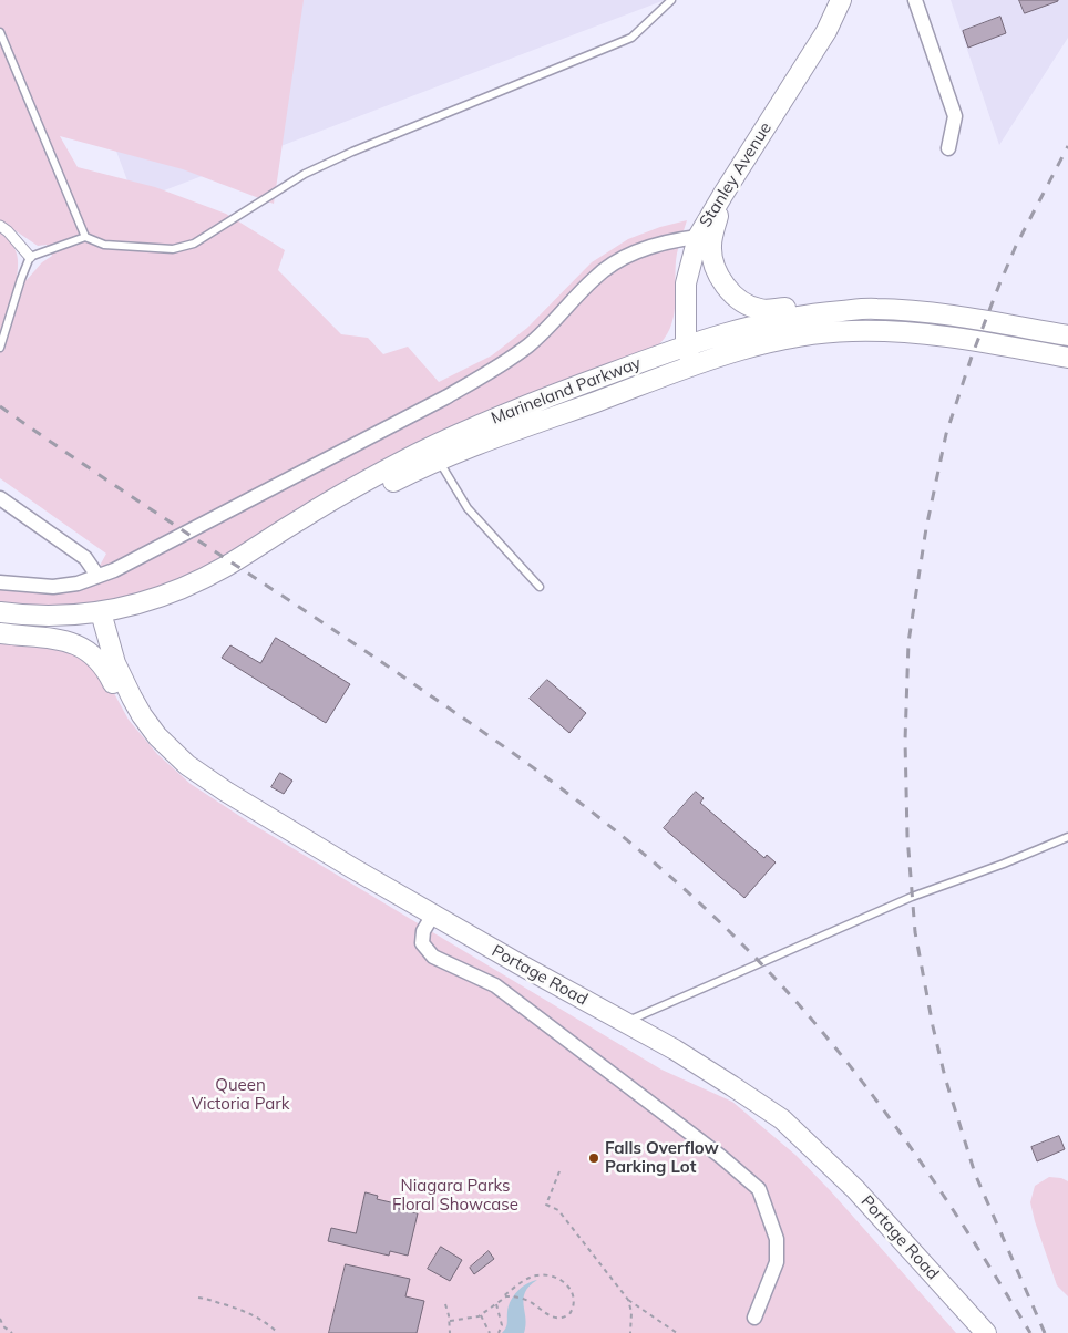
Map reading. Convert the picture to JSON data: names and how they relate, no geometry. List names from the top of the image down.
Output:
{
  "streets": {
    "main road": ["Stanley Avenue", "Marineland Parkway", "Portage Road"]
  },
  "crossings": [
    ["Stanley Avenue", "Marineland Parkway"],
    ["Marineland Parkway", "Portage Road"]
  ],
  "parks": ["Queen Victoria Park", "Niagara Parks Floral Showcase"],
  "places": ["Falls Overflow Parking Lot"]
}
